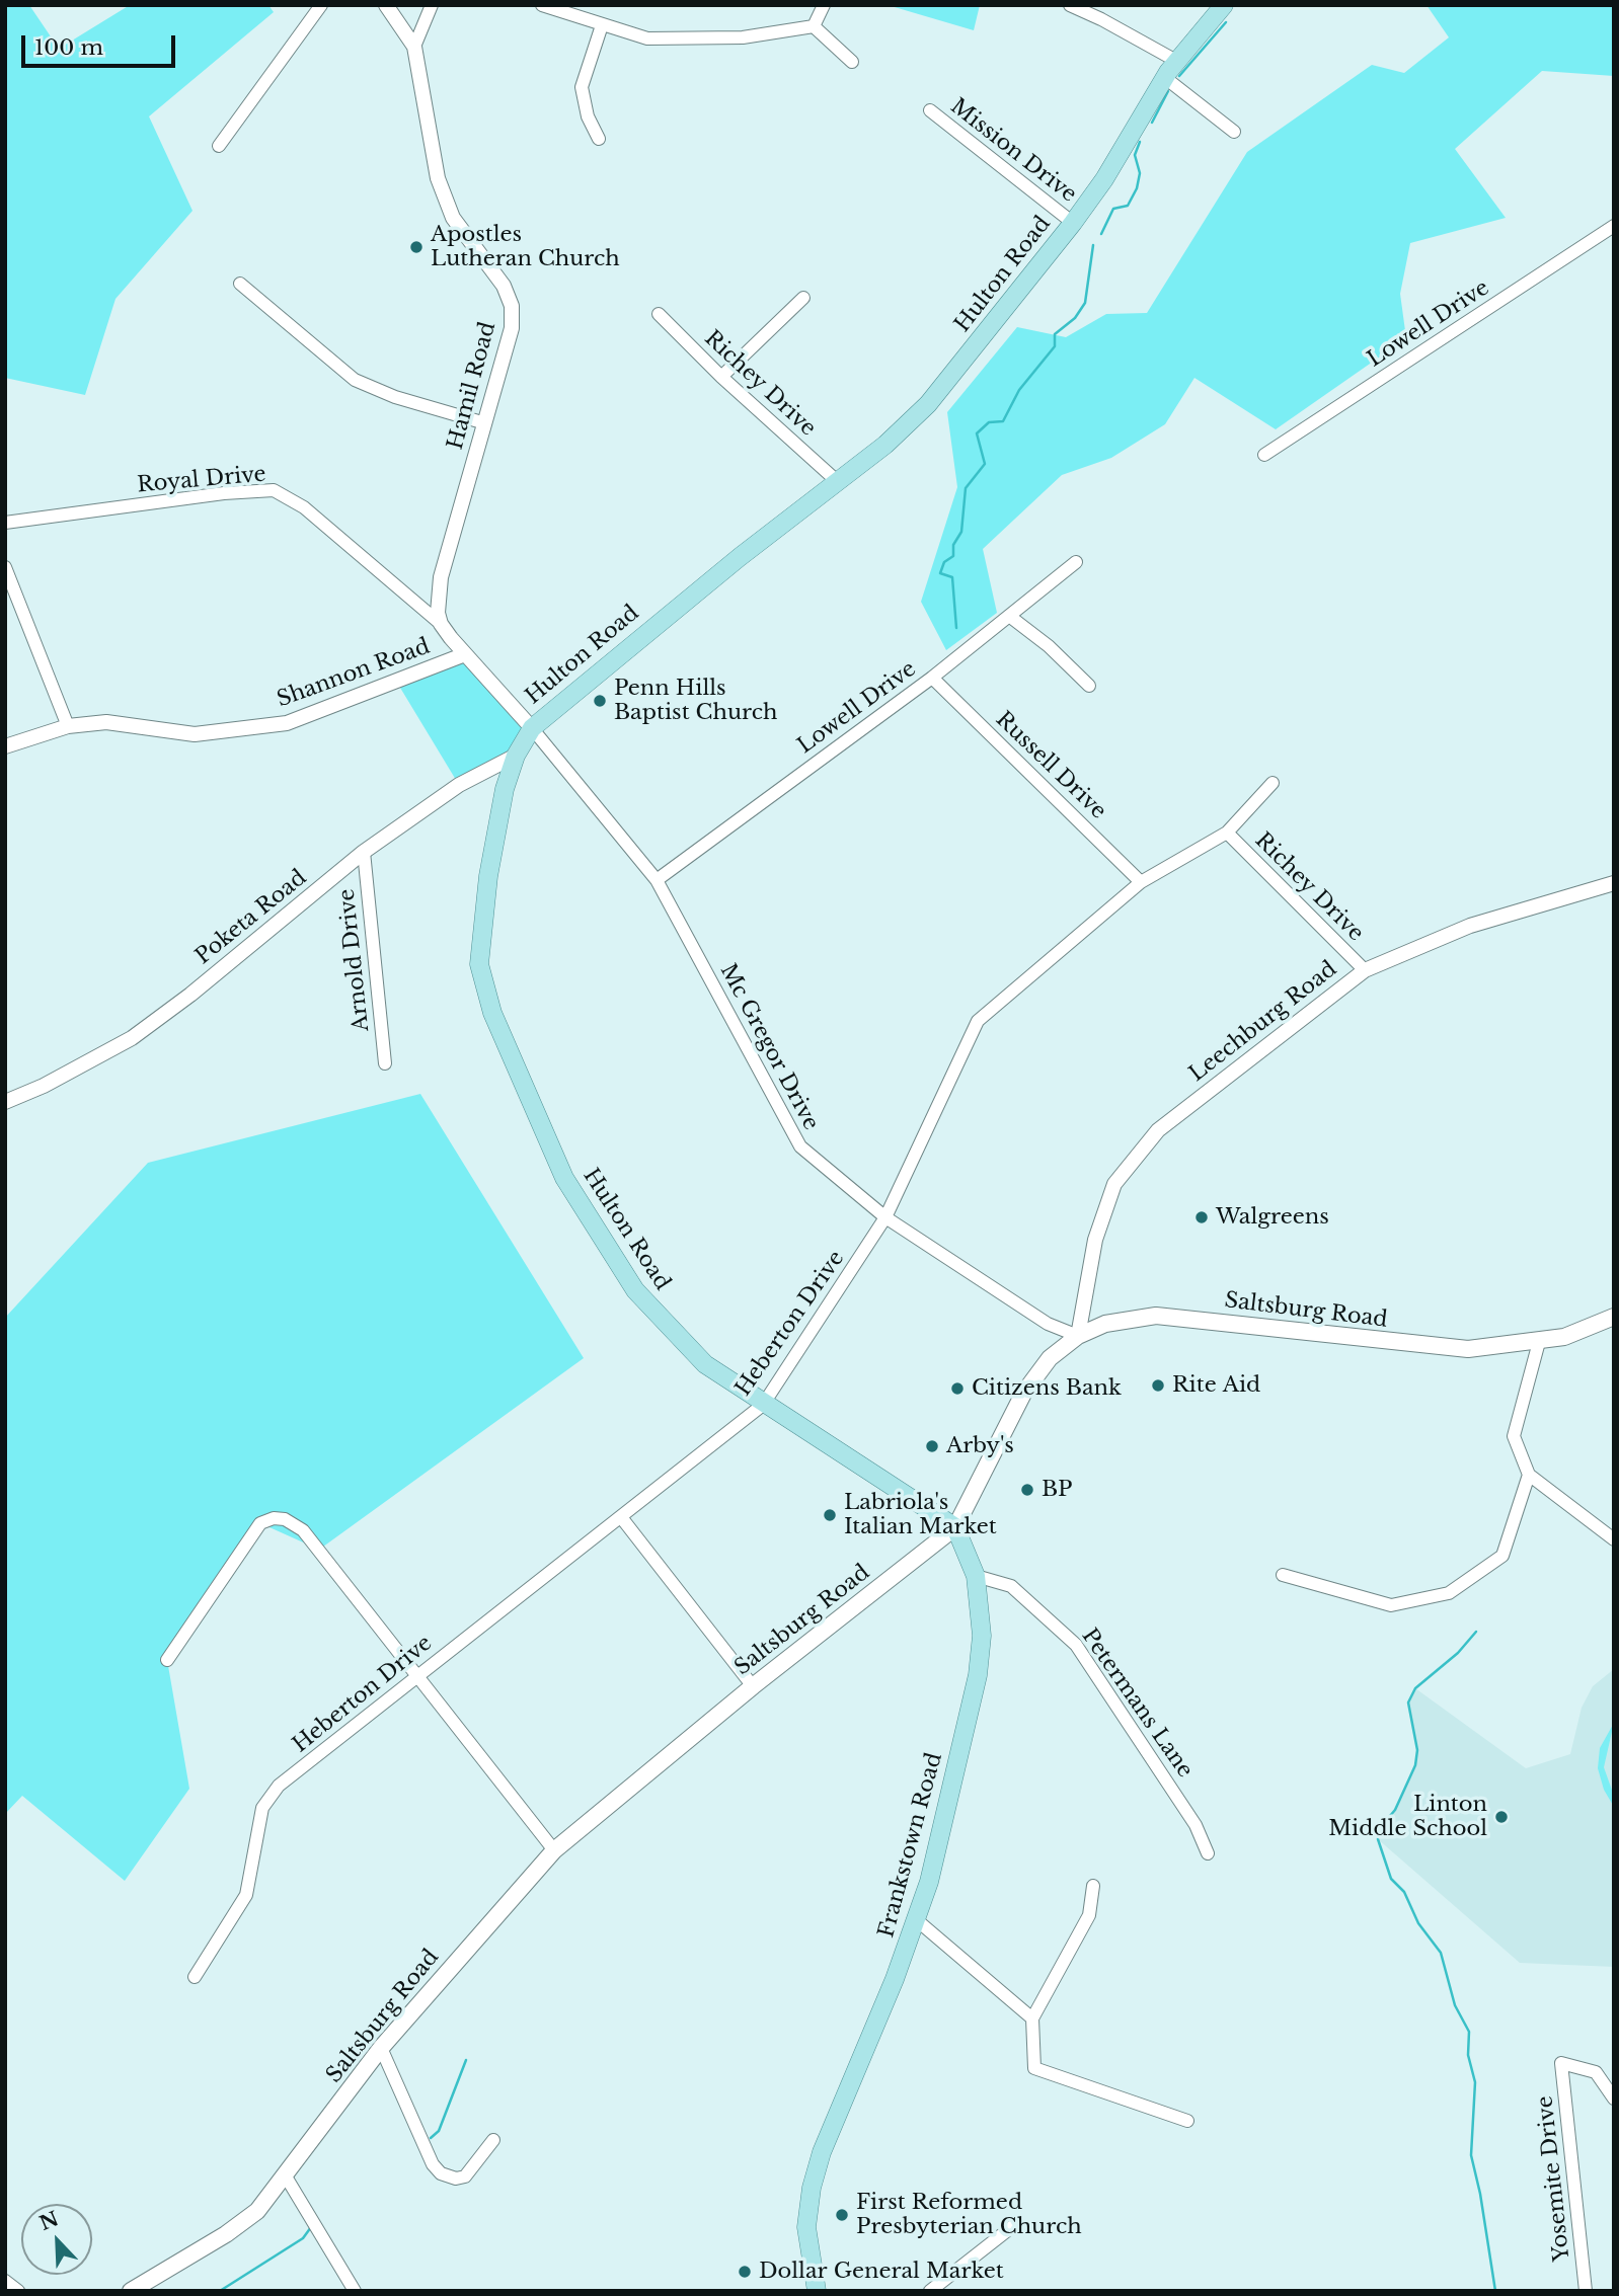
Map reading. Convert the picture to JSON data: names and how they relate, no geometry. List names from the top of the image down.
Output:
{
  "streets": {
    "main road": ["Hulton Road", "Saltsburg Road", "Frankstown Road"],
    "street": [
      "Mission Drive",
      "Lowell Drive",
      "Richey Drive",
      "Hamil Road",
      "Royal Drive",
      "Shannon Road",
      "Russell Drive",
      "Poketa Road",
      "Arnold Drive",
      "Leechburg Road",
      "Mc Gregor Drive",
      "Heberton Drive",
      "Petermans Lane",
      "Yosemite Drive"
    ]
  },
  "crossings": [
    ["Mission Drive", "Hulton Road"],
    ["Hulton Road", "Richey Drive"],
    ["Hulton Road", "Poketa Road"],
    ["Hulton Road", "Mc Gregor Drive"],
    ["Hulton Road", "Saltsburg Road"],
    ["Hulton Road", "Heberton Drive"],
    ["Hulton Road", "Frankstown Road"],
    ["Lowell Drive", "Russell Drive"],
    ["Lowell Drive", "Mc Gregor Drive"],
    ["Richey Drive", "Leechburg Road"],
    ["Richey Drive", "Heberton Drive"],
    ["Hamil Road", "Royal Drive"],
    ["Russell Drive", "Heberton Drive"],
    ["Poketa Road", "Arnold Drive"],
    ["Leechburg Road", "Mc Gregor Drive"],
    ["Leechburg Road", "Saltsburg Road"],
    ["Mc Gregor Drive", "Saltsburg Road"],
    ["Mc Gregor Drive", "Heberton Drive"],
    ["Saltsburg Road", "Frankstown Road"],
    ["Petermans Lane", "Frankstown Road"]
  ],
  "places": [
    "Apostles Lutheran Church",
    "Penn Hills Baptist Church",
    "Walgreens",
    "Rite Aid",
    "Citizens Bank",
    "Arby's",
    "BP",
    "Labriola's Italian Market",
    "Linton Middle School",
    "First Reformed Presbyterian Church",
    "Dollar General Market"
  ],
  "scale_bar": "100 m",
  "north": "top left"
}
